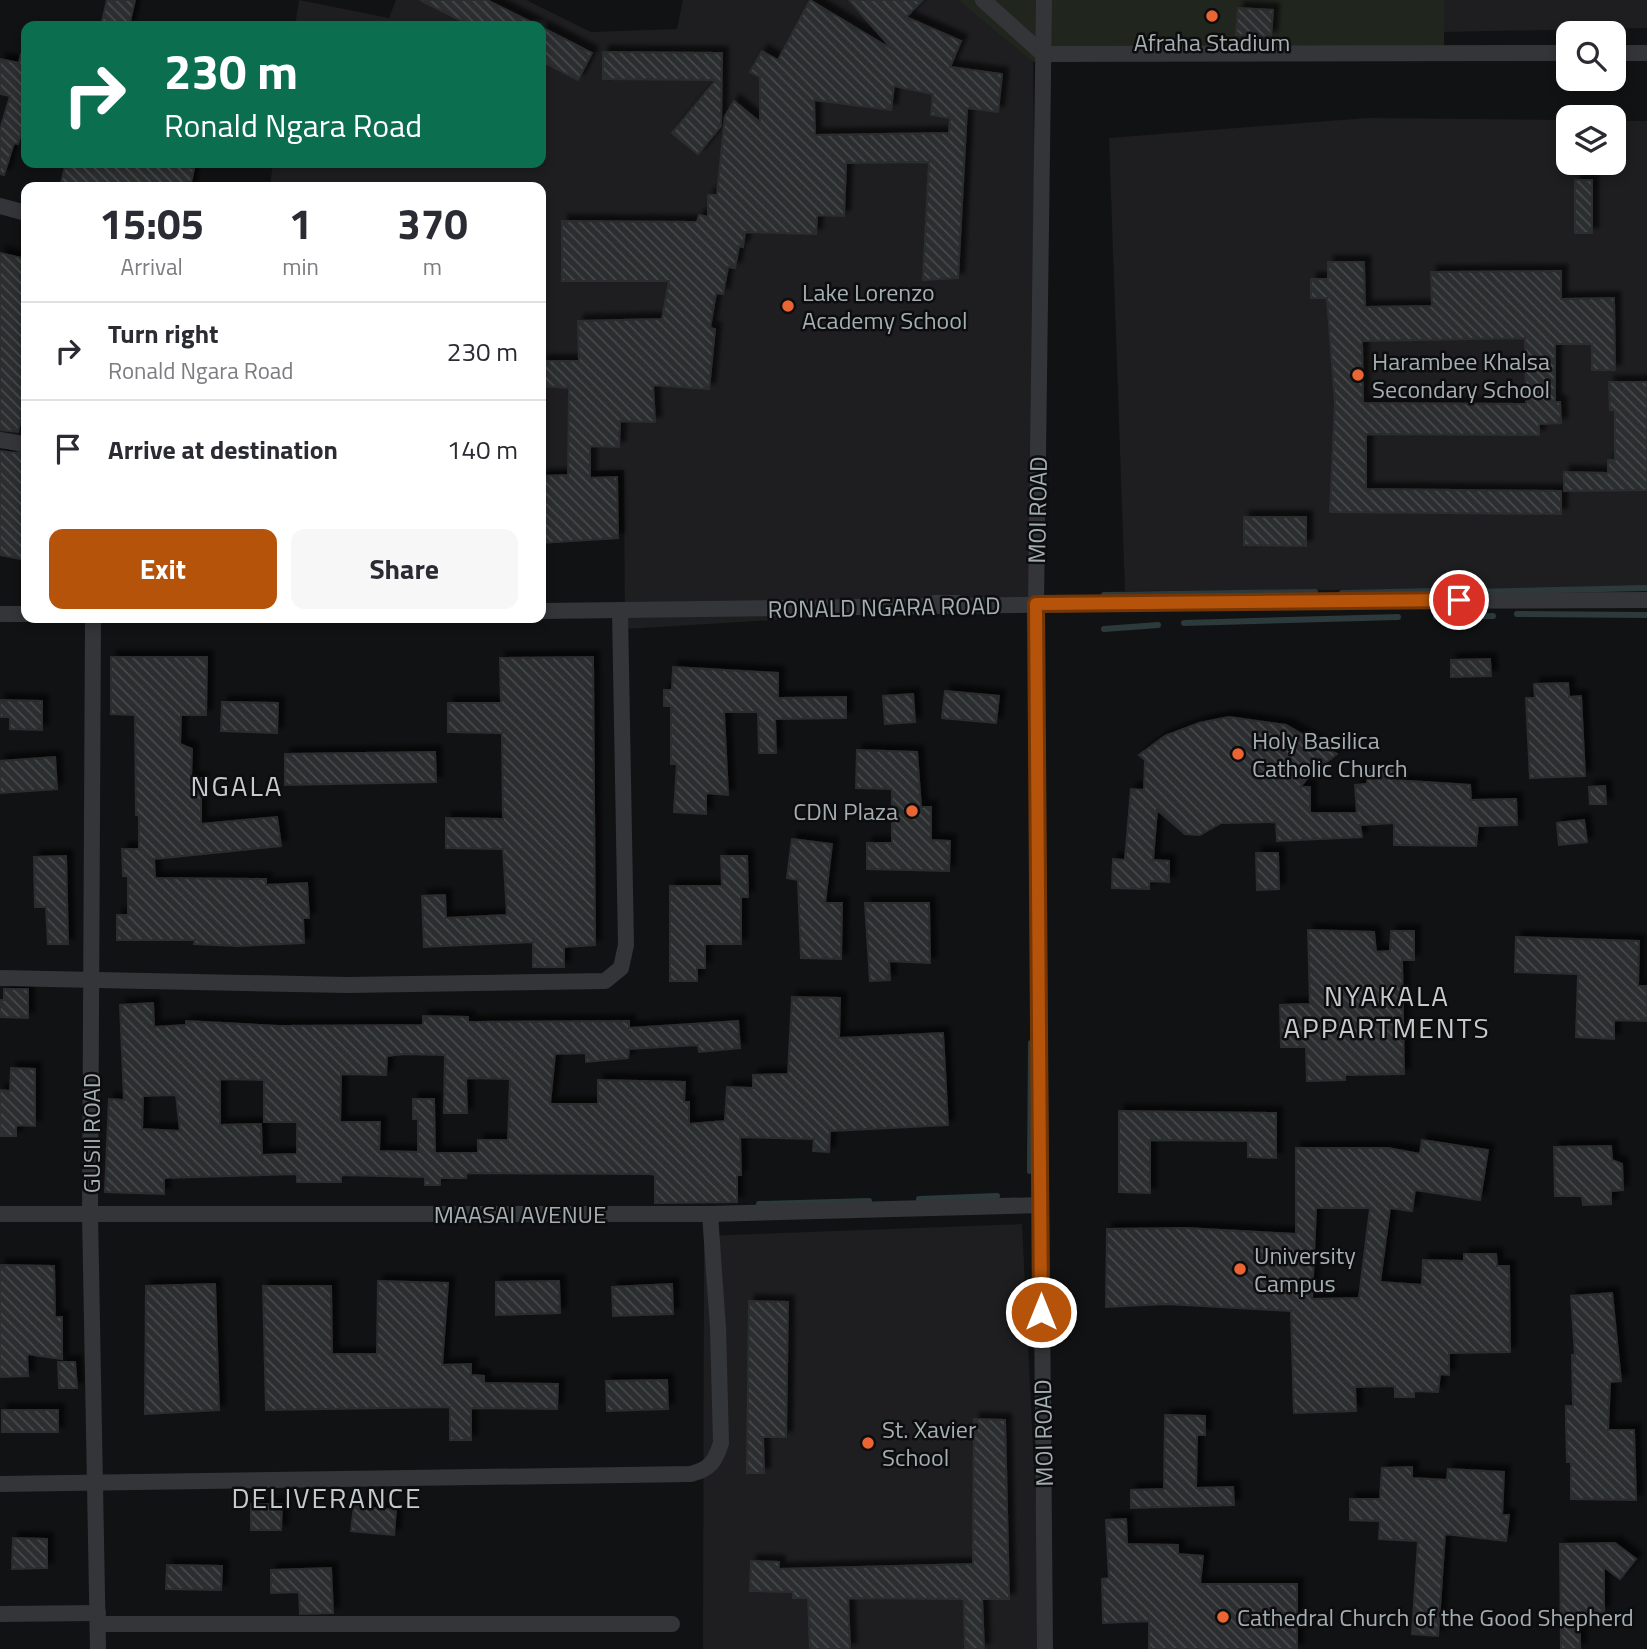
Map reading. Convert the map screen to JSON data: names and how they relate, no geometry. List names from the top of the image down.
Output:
{
  "streets": {
    "street": [
      "MOI ROAD",
      "RONALD NGARA ROAD",
      "GUSII ROAD",
      "MAASAI AVENUE"
    ]
  },
  "crossings": [
    ["MOI ROAD", "RONALD NGARA ROAD"],
    ["MOI ROAD", "MAASAI AVENUE"],
    ["GUSII ROAD", "MAASAI AVENUE"]
  ],
  "districts": ["NGALA", "NYAKALA APPARTMENTS", "DELIVERANCE"],
  "places": [
    "Afraha Stadium",
    "Lake Lorenzo Academy School",
    "Harambee Khalsa Secondary School",
    "Holy Basilica Catholic Church",
    "CDN Plaza",
    "University Campus",
    "St. Xavier School",
    "Cathedral Church of the Good Shepherd"
  ],
  "page": {
    "turn": ["230 m", "Ronald Ngara Road"],
    "eta": [
      "15:05",
      "Arrival",
      "1",
      "min",
      "370",
      "m"
    ],
    "list": [
      {
        "name": "Turn right",
        "note": "Ronald Ngara Road",
        "value": "230 m"
      },
      {
        "name": "Arrive at destination",
        "value": "140 m"
      }
    ],
    "buttons": ["Exit", "Share"]
  }
}
